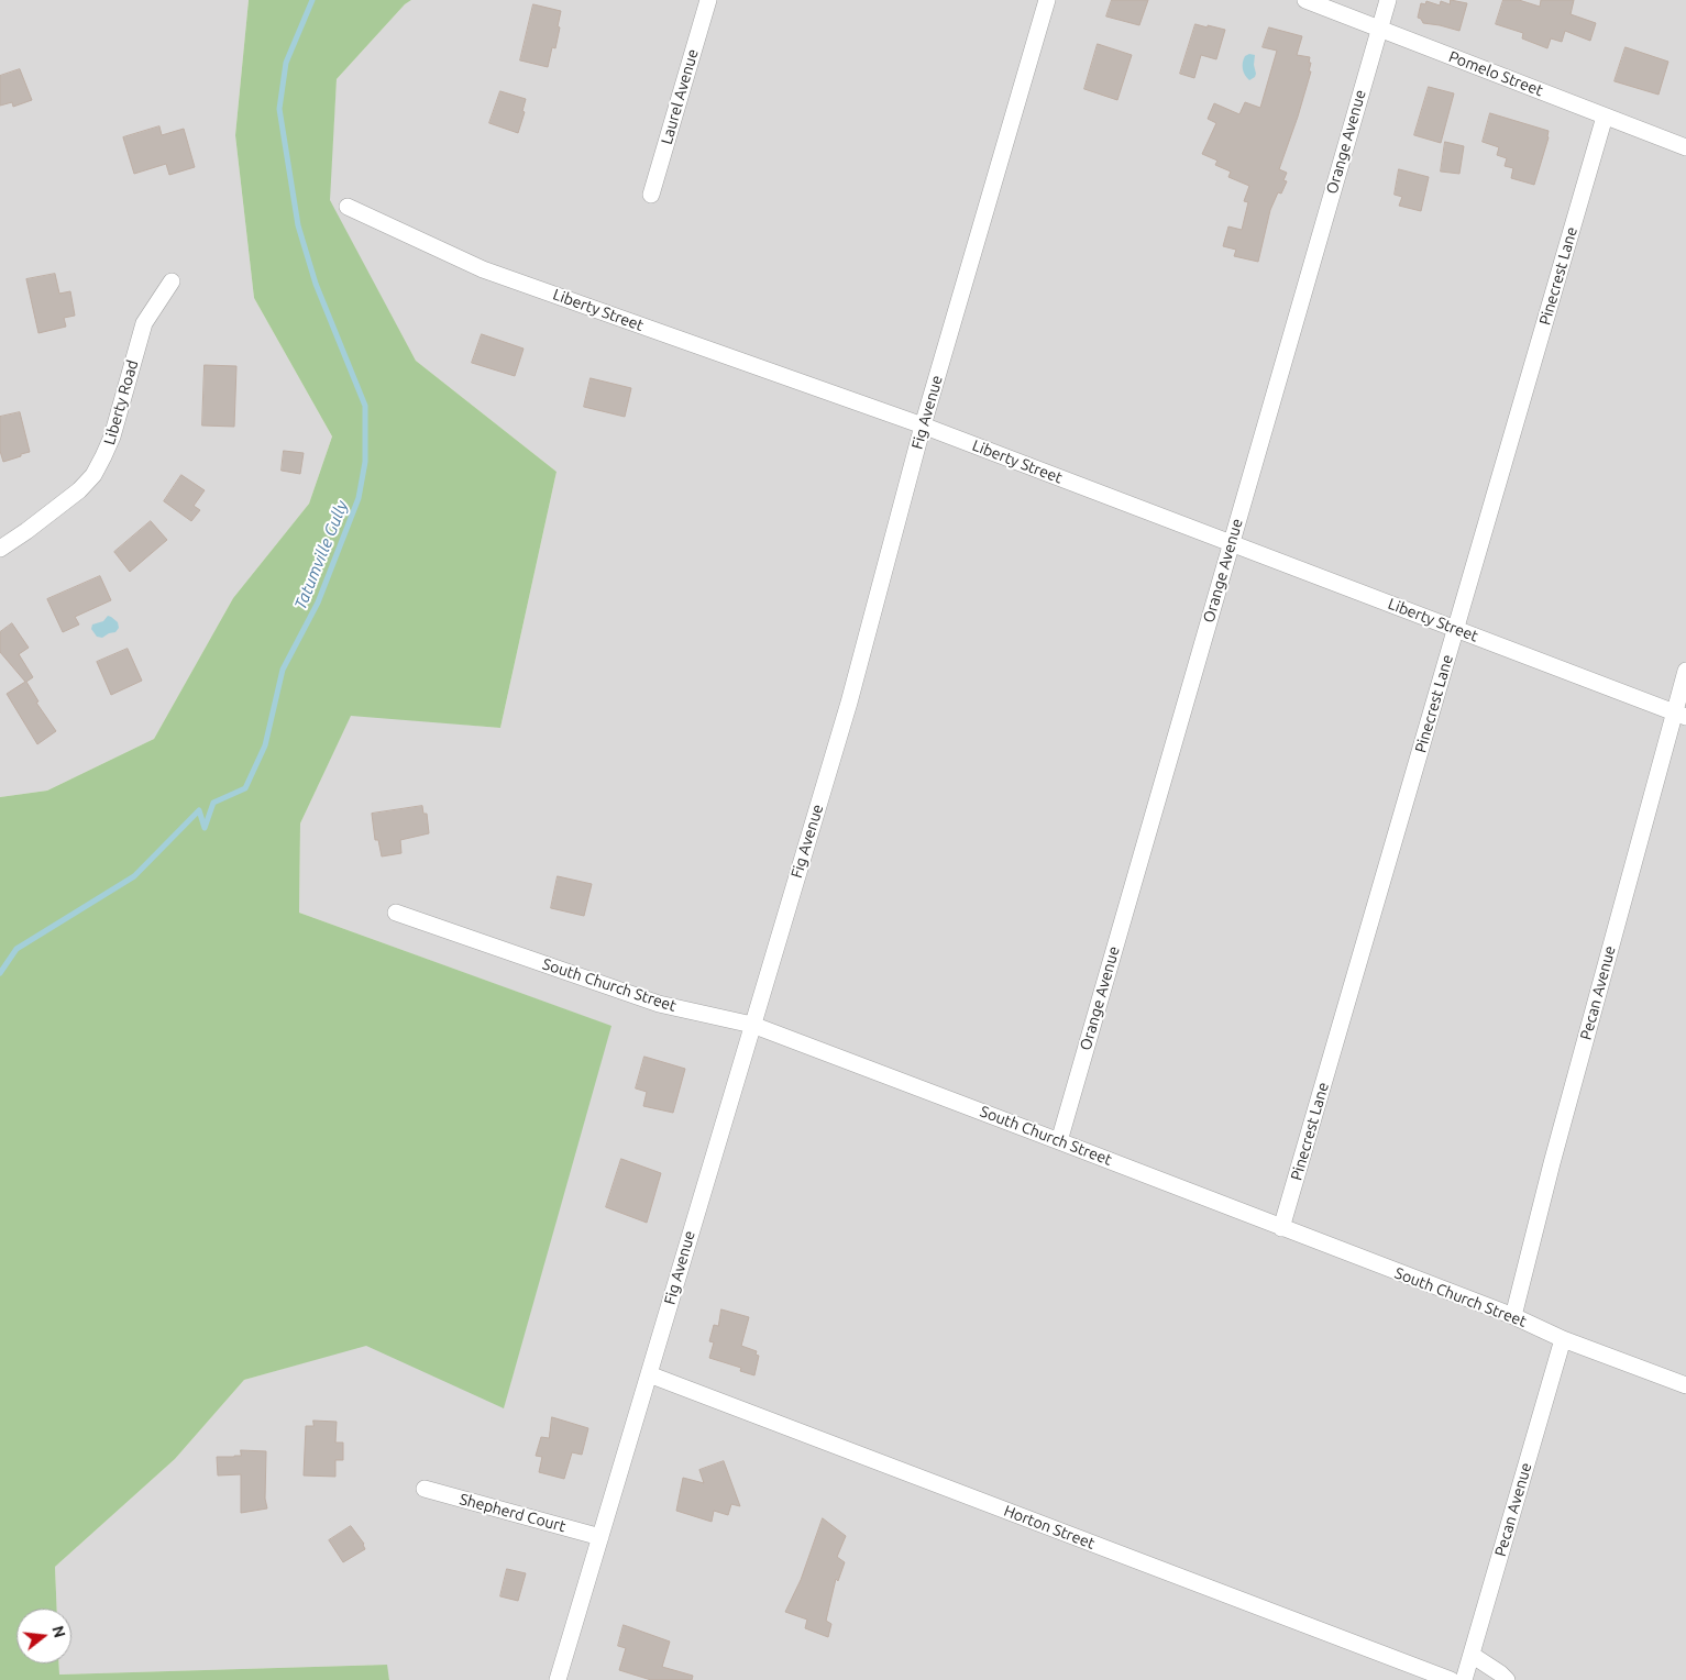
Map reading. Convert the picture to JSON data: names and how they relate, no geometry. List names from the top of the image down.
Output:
{
  "streets": {
    "street": [
      "Pomelo Street",
      "Laurel Avenue",
      "Orange Avenue",
      "Pinecrest Lane",
      "Liberty Street",
      "Liberty Road",
      "Fig Avenue",
      "South Church Street",
      "Pecan Avenue",
      "Shepherd Court",
      "Horton Street"
    ]
  },
  "crossings": [
    ["Pomelo Street", "Orange Avenue"],
    ["Pomelo Street", "Pinecrest Lane"],
    ["Orange Avenue", "Liberty Street"],
    ["Orange Avenue", "South Church Street"],
    ["Pinecrest Lane", "Liberty Street"],
    ["Pinecrest Lane", "South Church Street"],
    ["Liberty Street", "Fig Avenue"],
    ["Liberty Street", "Pecan Avenue"],
    ["Fig Avenue", "South Church Street"],
    ["Fig Avenue", "Shepherd Court"],
    ["Fig Avenue", "Horton Street"],
    ["South Church Street", "Pecan Avenue"]
  ],
  "water": ["Tatumville Gully"],
  "north": "right"
}
